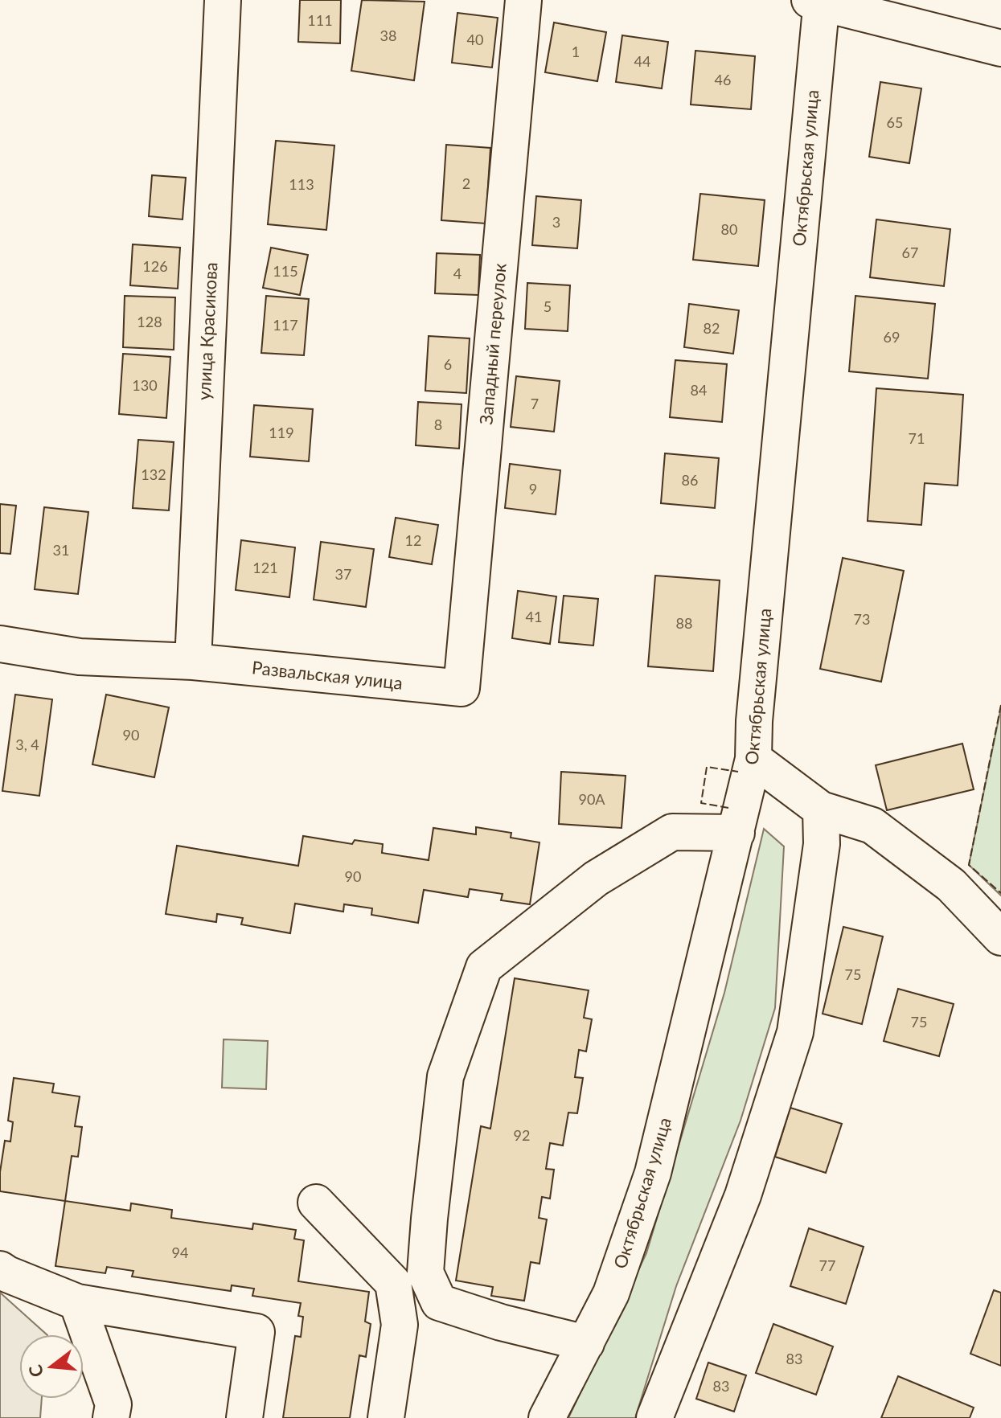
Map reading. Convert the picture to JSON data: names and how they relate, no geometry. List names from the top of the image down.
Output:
{
  "streets": {
    "street": [
      "Октябрьская улица",
      "улица Красикова",
      "Западный переулок",
      "Развальская улица"
    ]
  },
  "crossings": [
    ["улица Красикова", "Развальская улица"],
    ["Западный переулок", "Развальская улица"]
  ],
  "house_numbers": [
    "111",
    "38",
    "40",
    "1",
    "44",
    "46",
    "65",
    "2",
    "113",
    "3",
    "80",
    "67",
    "126",
    "115",
    "4",
    "5",
    "128",
    "117",
    "82",
    "69",
    "6",
    "130",
    "84",
    "7",
    "8",
    "119",
    "71",
    "132",
    "86",
    "9",
    "12",
    "31",
    "121",
    "37",
    "41",
    "73",
    "88",
    "90",
    "3, 4",
    "90А",
    "90",
    "75",
    "75",
    "92",
    "94",
    "77",
    "83",
    "83"
  ],
  "north": "left"
}
